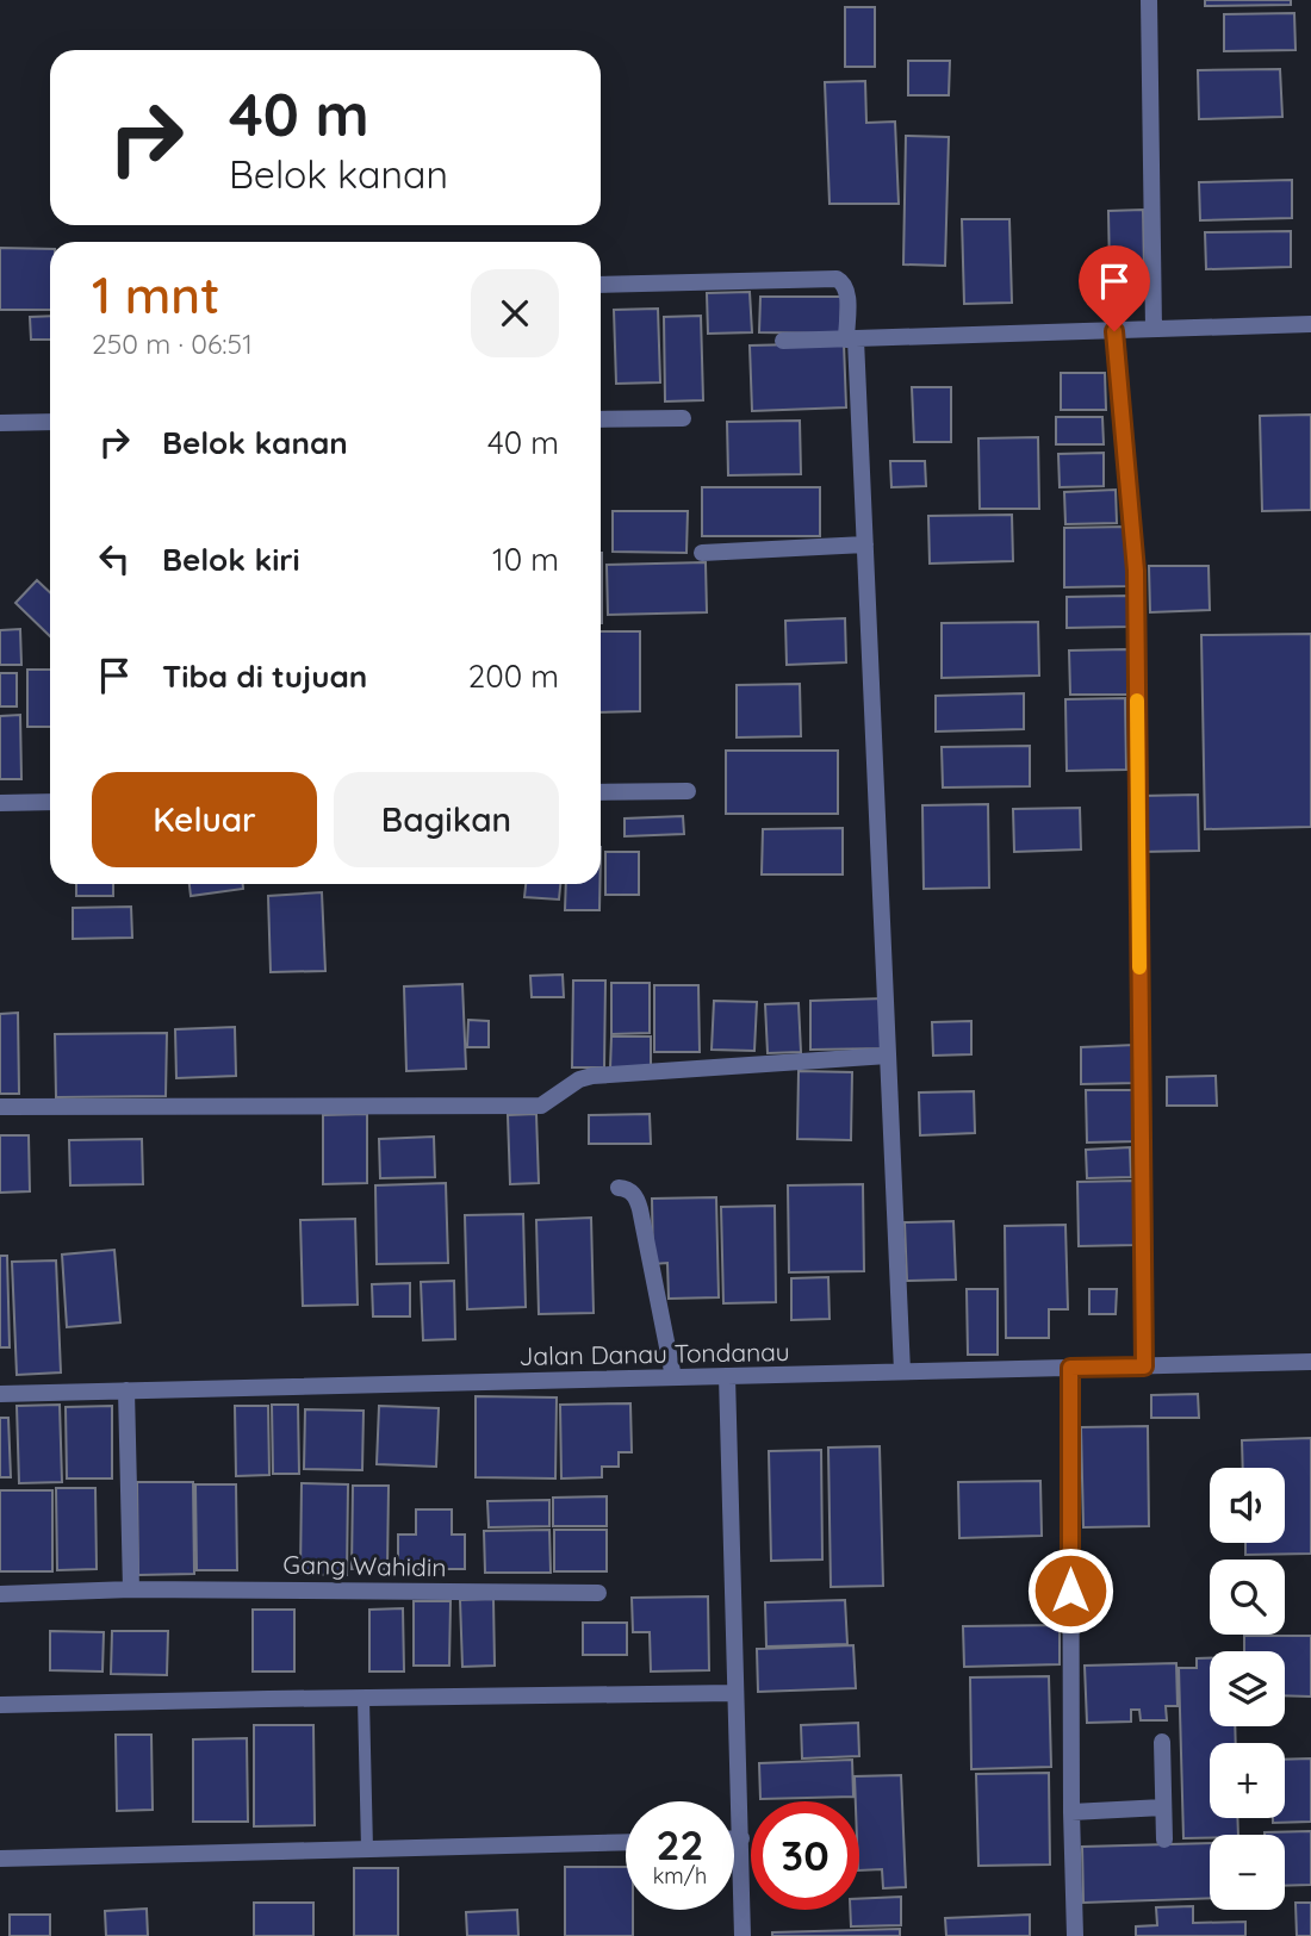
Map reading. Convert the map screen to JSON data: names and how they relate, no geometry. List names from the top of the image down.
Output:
{
  "streets": {
    "street": ["Jalan Danau Tondanau", "Gang Wahidin"]
  },
  "page": {
    "turn": ["40 m", "Belok kanan"],
    "heading": ["1 mnt", "250 m · 06:51"],
    "list": [
      {
        "name": "Belok kanan",
        "value": "40 m"
      },
      {
        "name": "Belok kiri",
        "value": "10 m"
      },
      {
        "name": "Tiba di tujuan",
        "value": "200 m"
      }
    ],
    "buttons": ["Keluar", "Bagikan"],
    "map_buttons": ["+", "−"],
    "speed": "22 km/h",
    "limit": "30"
  }
}
